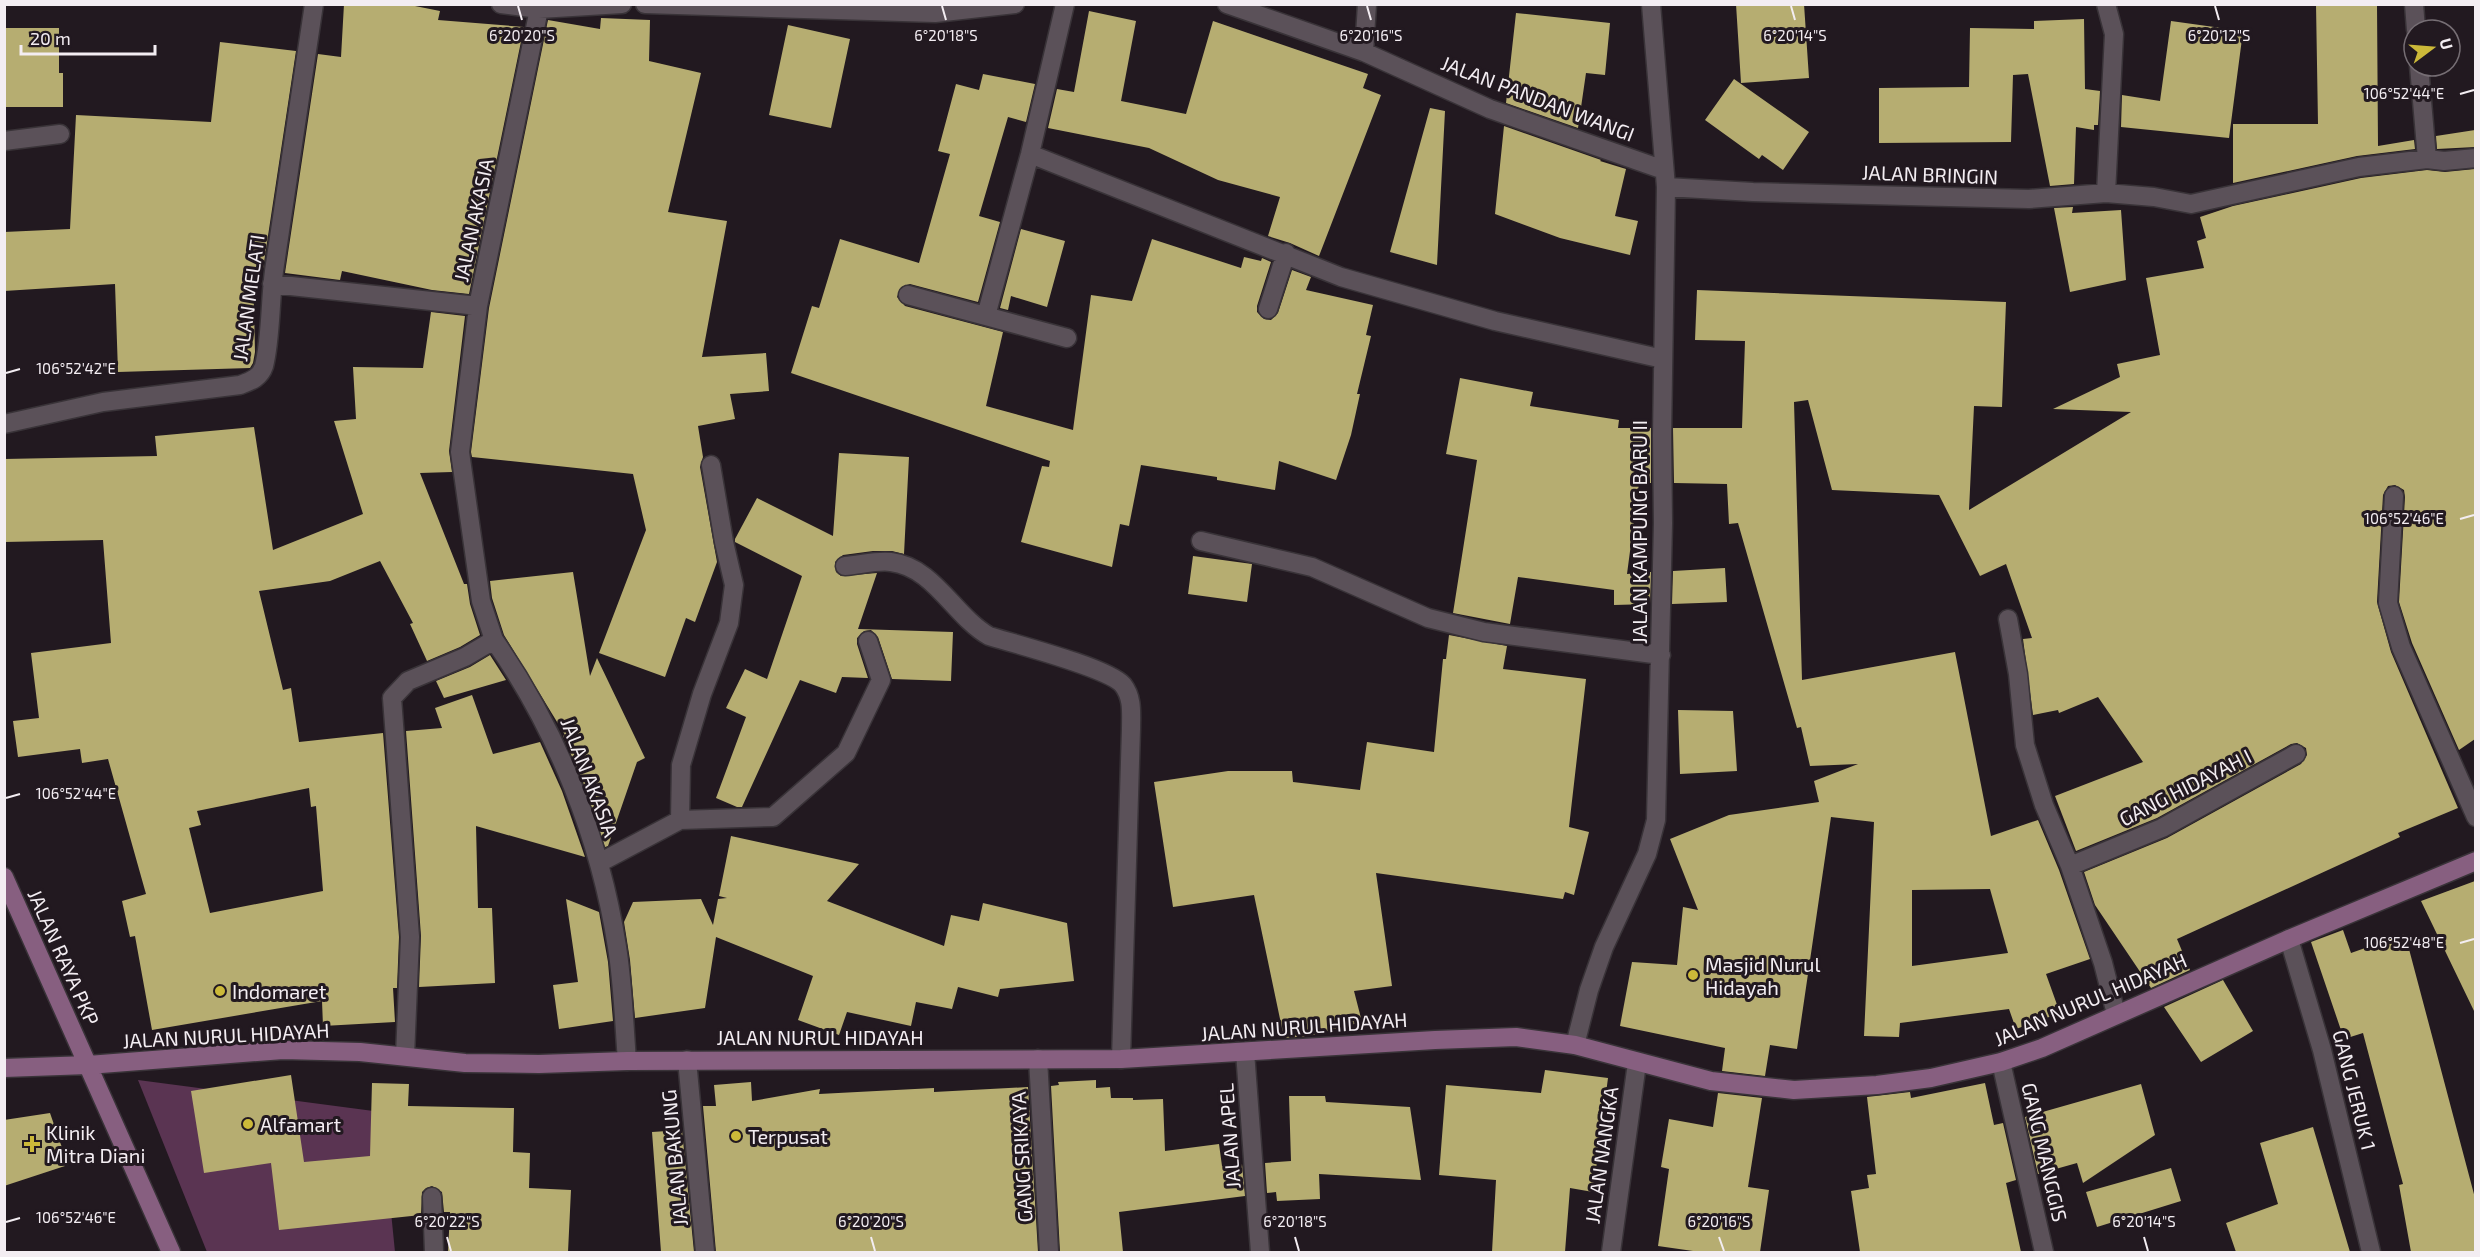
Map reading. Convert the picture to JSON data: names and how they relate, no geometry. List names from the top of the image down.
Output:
{
  "streets": {
    "street": [
      "JALAN PANDAN WANGI",
      "JALAN BRINGIN",
      "JALAN AKASIA",
      "JALAN MELATI",
      "JALAN KAMPUNG BARU II",
      "GANG HIDAYAH I",
      "JALAN RAYA PKP",
      "JALAN NURUL HIDAYAH",
      "GANG JERUK 1",
      "JALAN APEL",
      "GANG MANGGIS",
      "JALAN NANGKA",
      "GANG SRIKAYA",
      "JALAN BAKUNG"
    ]
  },
  "crossings": [
    ["JALAN PANDAN WANGI", "JALAN BRINGIN"],
    ["JALAN PANDAN WANGI", "JALAN KAMPUNG BARU II"],
    ["JALAN BRINGIN", "JALAN KAMPUNG BARU II"],
    ["JALAN AKASIA", "JALAN MELATI"],
    ["JALAN AKASIA", "JALAN NURUL HIDAYAH"],
    ["JALAN KAMPUNG BARU II", "JALAN NURUL HIDAYAH"],
    ["JALAN RAYA PKP", "JALAN NURUL HIDAYAH"],
    ["JALAN NURUL HIDAYAH", "GANG JERUK 1"],
    ["JALAN NURUL HIDAYAH", "JALAN APEL"],
    ["JALAN NURUL HIDAYAH", "GANG MANGGIS"],
    ["JALAN NURUL HIDAYAH", "JALAN NANGKA"],
    ["JALAN NURUL HIDAYAH", "GANG SRIKAYA"],
    ["JALAN NURUL HIDAYAH", "JALAN BAKUNG"]
  ],
  "places": {
    "other": [
      "Masjid Nurul Hidayah",
      "Indomaret",
      "Alfamart",
      "Terpusat"
    ],
    "health": ["Klinik Mitra Diani"]
  },
  "scale_bar": "20 m",
  "north": "right",
  "coordinates": [
    "6°20'20\"S",
    "6°20'18\"S",
    "6°20'16\"S",
    "6°20'14\"S",
    "6°20'12\"S",
    "106°52'44\"E",
    "106°52'42\"E",
    "106°52'46\"E",
    "106°52'48\"E",
    "6°20'22\"S"
  ]
}
